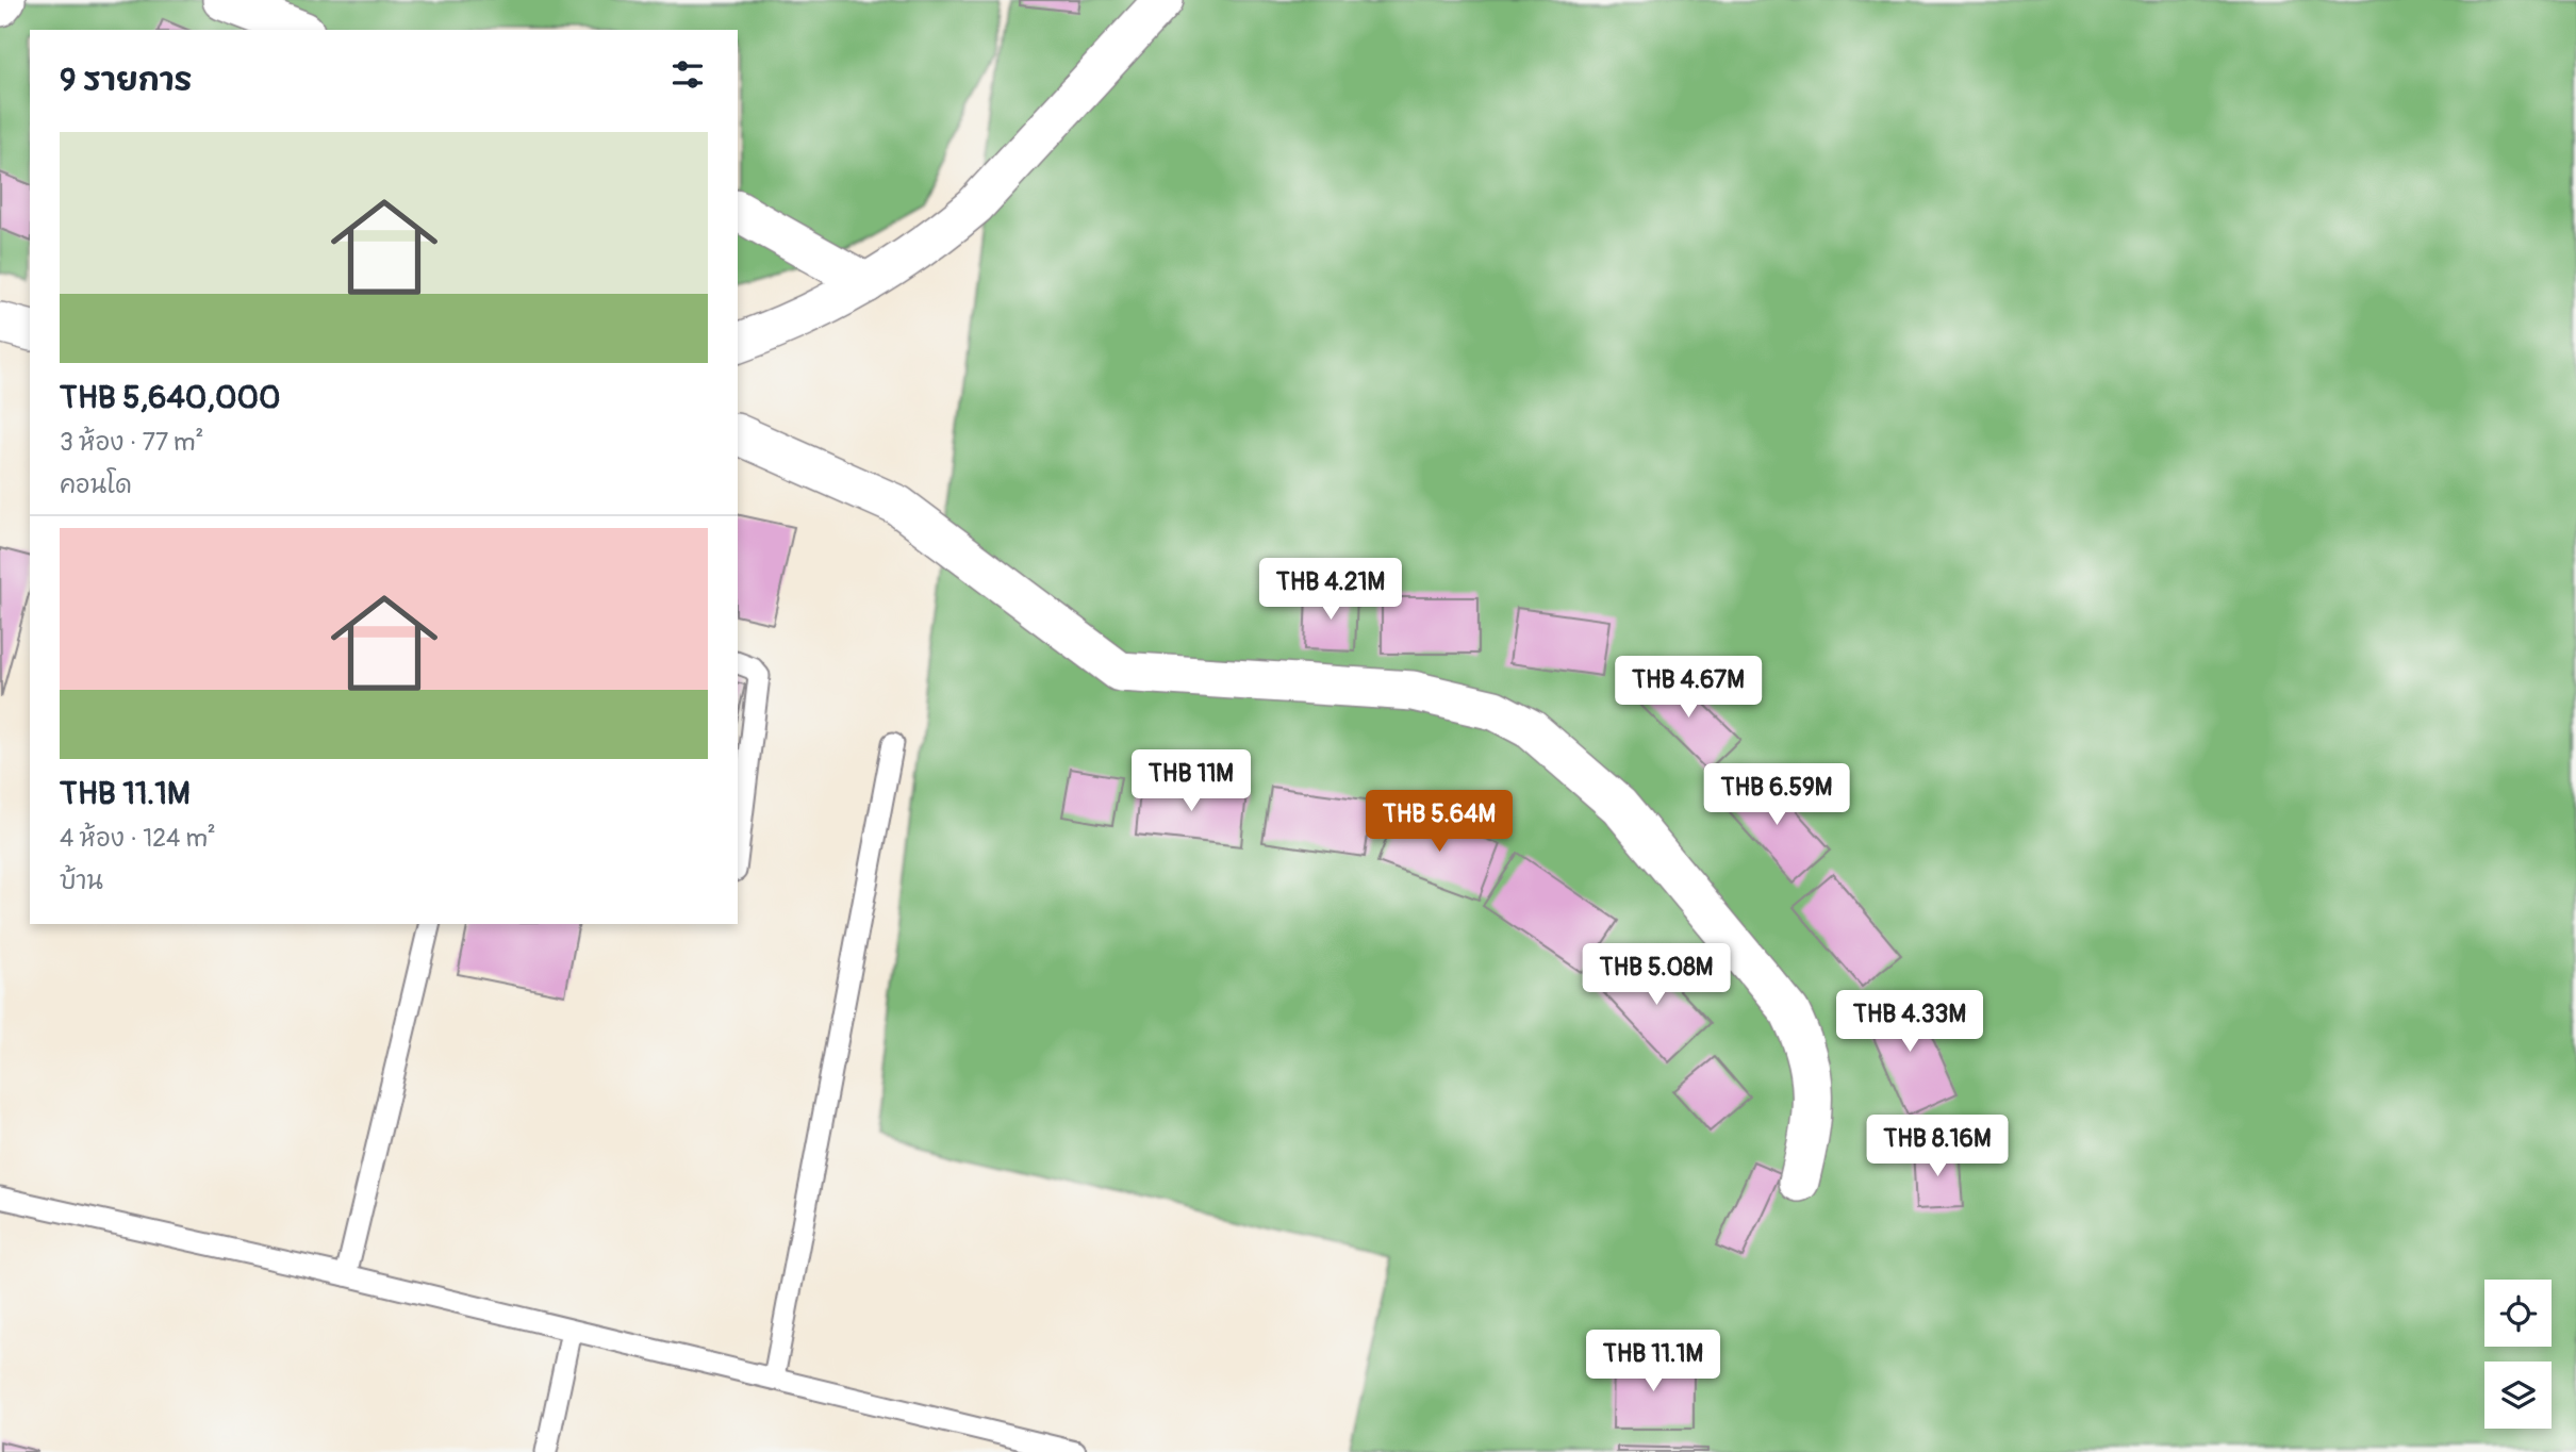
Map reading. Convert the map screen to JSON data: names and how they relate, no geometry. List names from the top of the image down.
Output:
{
  "page": {
    "heading": "9 รายการ",
    "list": [
      {
        "name": "THB 5,640,000",
        "note": "3 ห้อง · 77 m² · คอนโด"
      },
      {
        "name": "THB 11.1M",
        "note": "4 ห้อง · 124 m² · บ้าน"
      }
    ],
    "price": [
      "THB 4.21M",
      "THB 4.67M",
      "THB 11M",
      "THB 6.59M",
      "THB 5.64M",
      "THB 5.08M",
      "THB 4.33M",
      "THB 8.16M",
      "THB 11.1M"
    ]
  }
}
